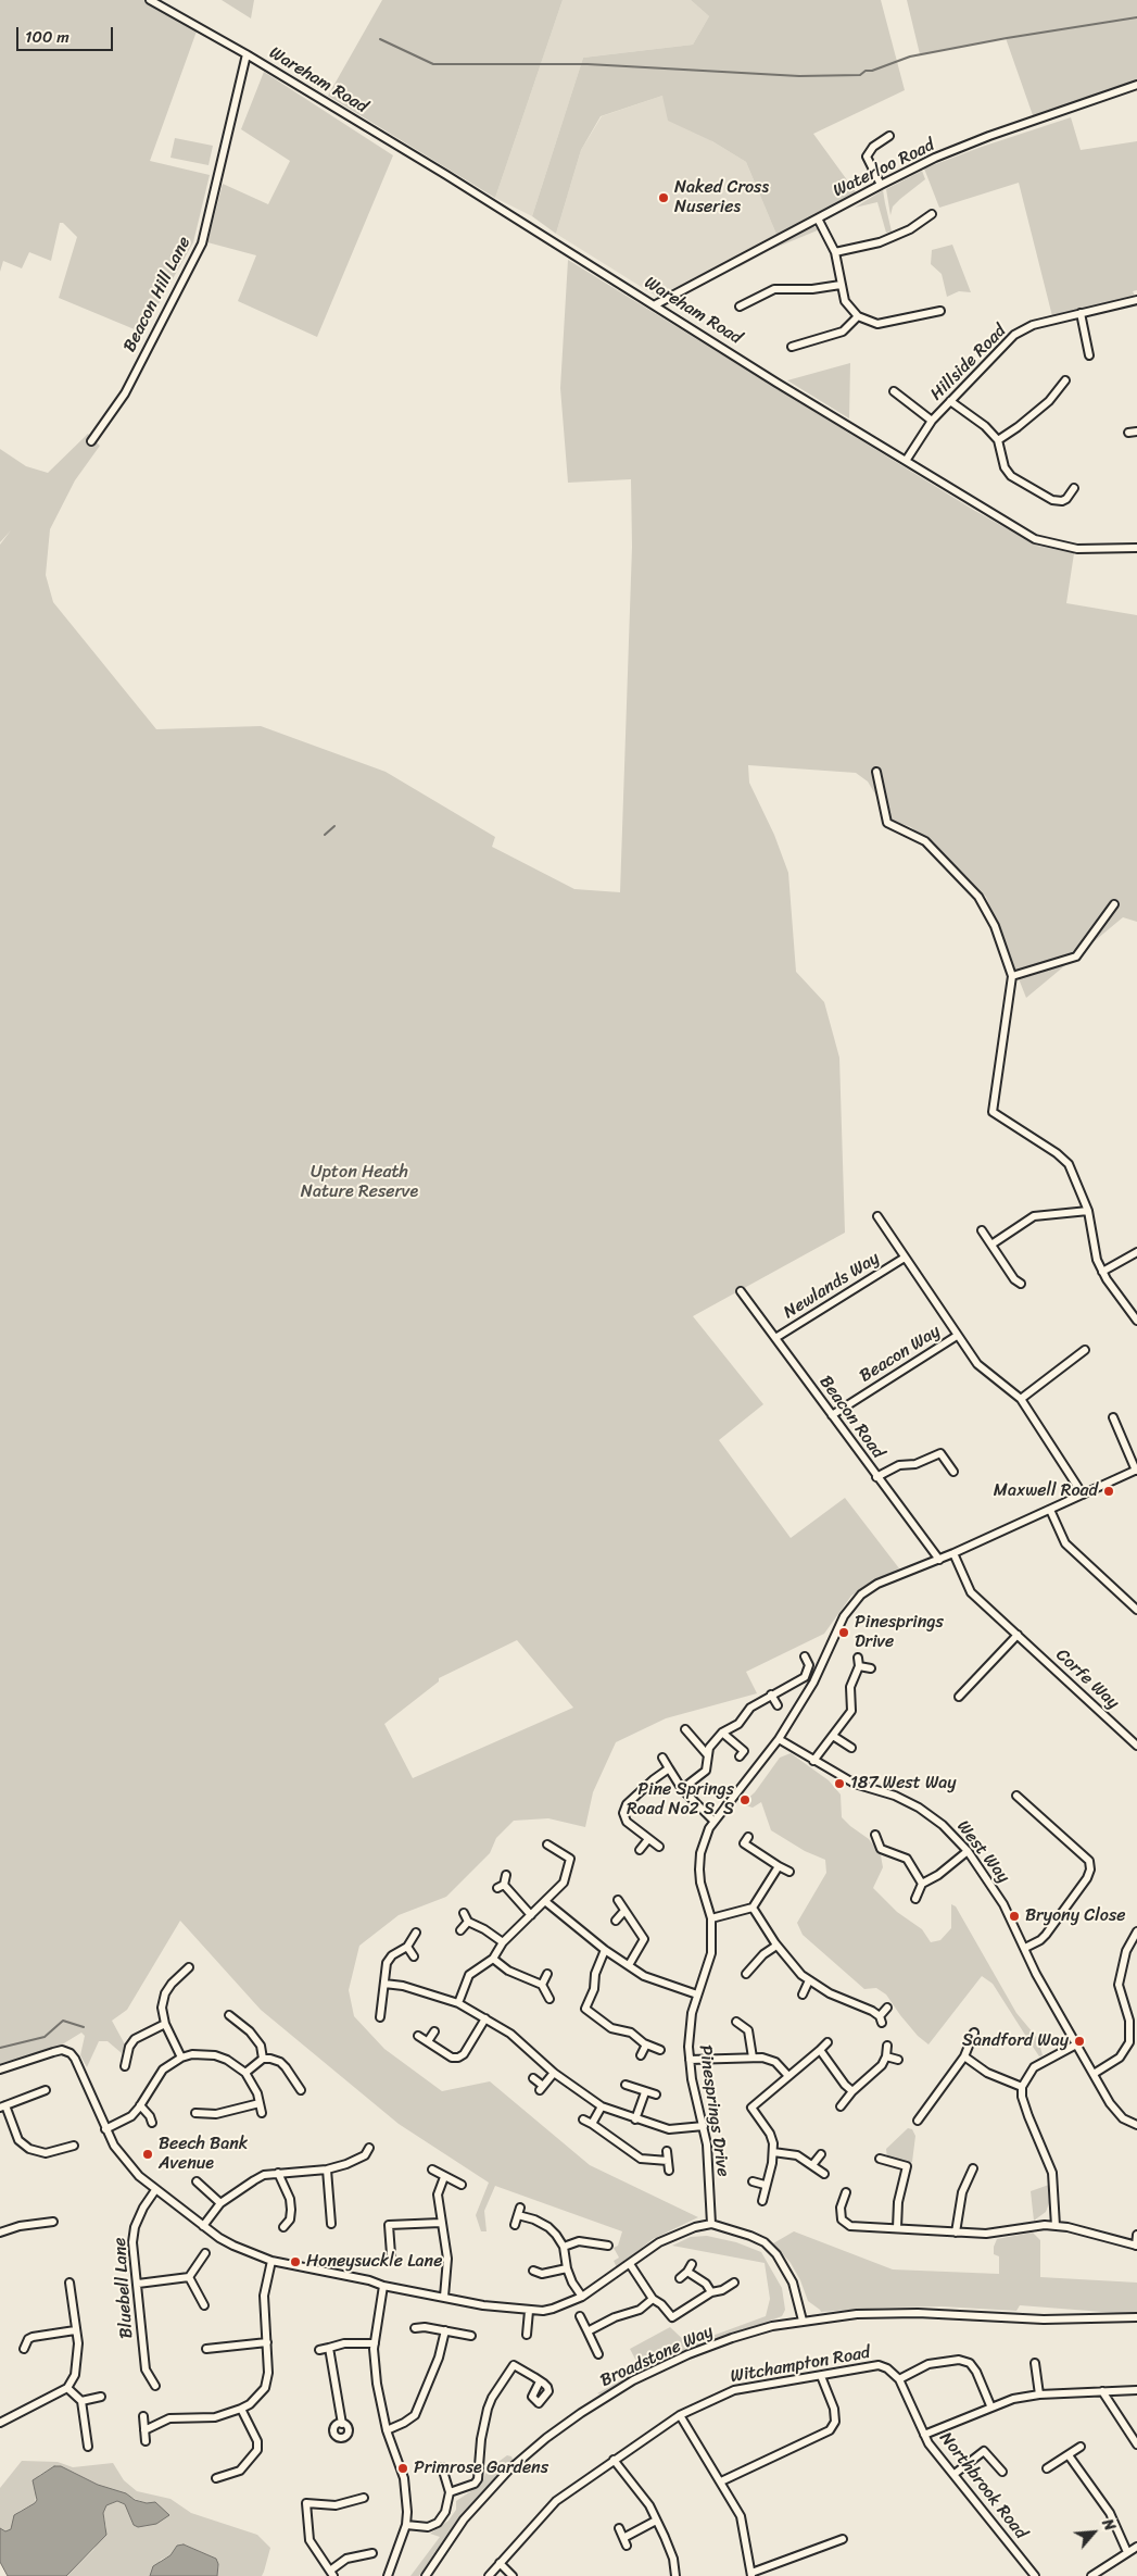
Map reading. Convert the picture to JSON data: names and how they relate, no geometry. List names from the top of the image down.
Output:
{
  "streets": {
    "street": [
      "Wareham Road",
      "Waterloo Road",
      "Beacon Hill Lane",
      "Hillside Road",
      "Newlands Way",
      "Beacon Way",
      "Beacon Road",
      "Corfe Way",
      "West Way",
      "Pinesprings Drive",
      "Bluebell Lane",
      "Broadstone Way",
      "Witchampton Road",
      "Northbrook Road"
    ]
  },
  "crossings": [
    ["Wareham Road", "Waterloo Road"],
    ["Wareham Road", "Beacon Hill Lane"],
    ["Wareham Road", "Hillside Road"],
    ["Newlands Way", "Beacon Road"],
    ["Beacon Way", "Beacon Road"],
    ["Beacon Road", "Pinesprings Drive"],
    ["Corfe Way", "Pinesprings Drive"],
    ["West Way", "Pinesprings Drive"]
  ],
  "parks": ["Upton Heath Nature Reserve"],
  "places": [
    "Naked Cross Nuseries",
    "Maxwell Road",
    "Pinesprings Drive",
    "187 West Way",
    "Pine Springs Road No2 S/S",
    "Bryony Close",
    "Sandford Way",
    "Beech Bank Avenue",
    "Honeysuckle Lane",
    "Primrose Gardens"
  ],
  "scale_bar": "100 m",
  "north": "top right"
}
